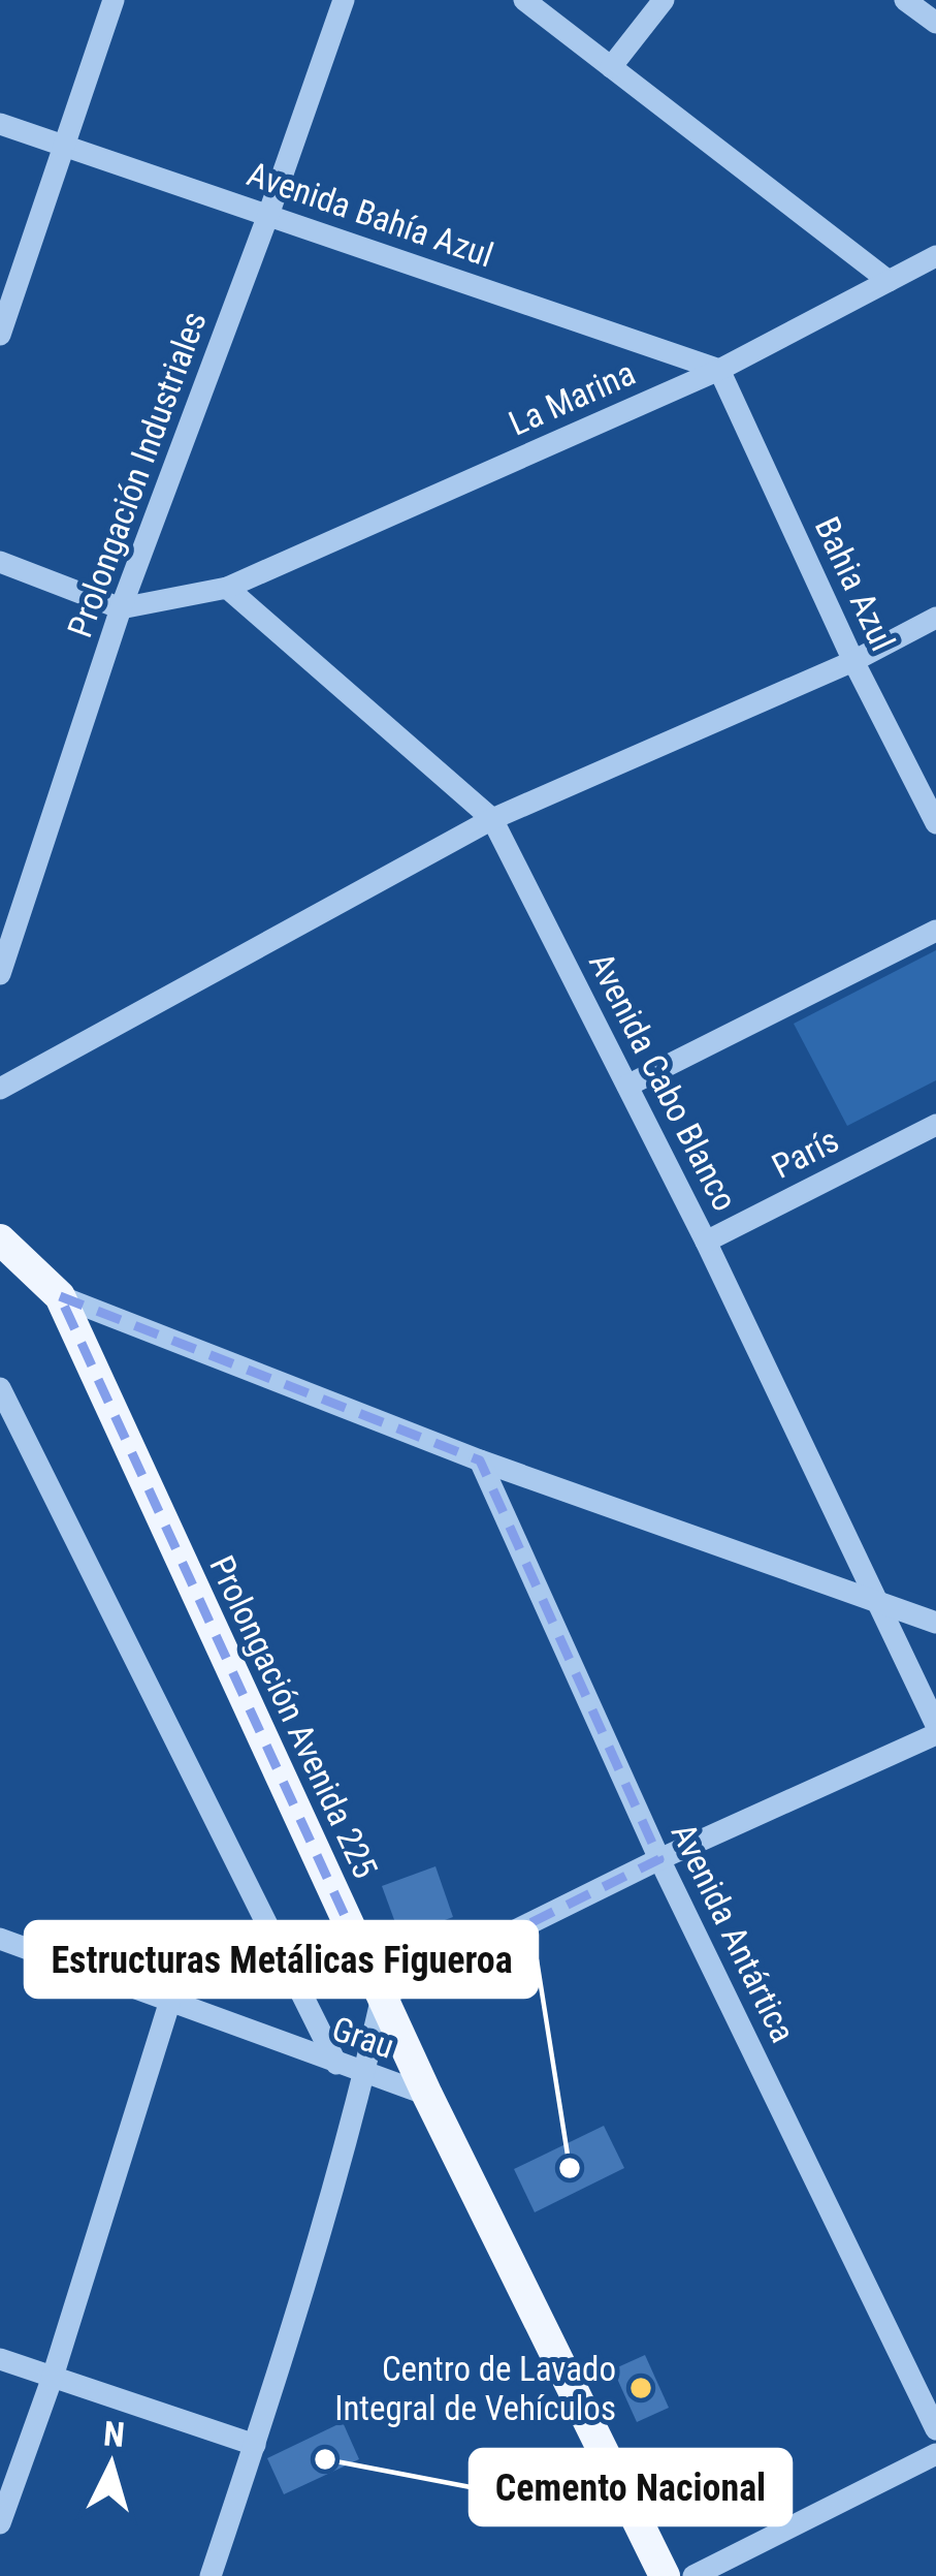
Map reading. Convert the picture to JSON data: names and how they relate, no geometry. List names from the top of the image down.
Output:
{
  "streets": {
    "main road": ["Prolongación Avenida 225"],
    "street": [
      "Avenida Bahía Azul",
      "La Marina",
      "Prolongación Industriales",
      "Bahia Azul",
      "Avenida Cabo Blanco",
      "París",
      "Avenida Antártica",
      "Grau"
    ]
  },
  "crossings": [
    ["Avenida Bahía Azul", "La Marina"],
    ["Avenida Bahía Azul", "Prolongación Industriales"],
    ["Avenida Bahía Azul", "Bahia Azul"],
    ["La Marina", "Bahia Azul"],
    ["La Marina", "Avenida Cabo Blanco"],
    ["Avenida Cabo Blanco", "París"],
    ["Prolongación Avenida 225", "Grau"]
  ],
  "places": ["Estructuras Metálicas Figueroa", "Centro de Lavado Integral de Vehículos", "Cemento Nacional"],
  "north": "top"
}
